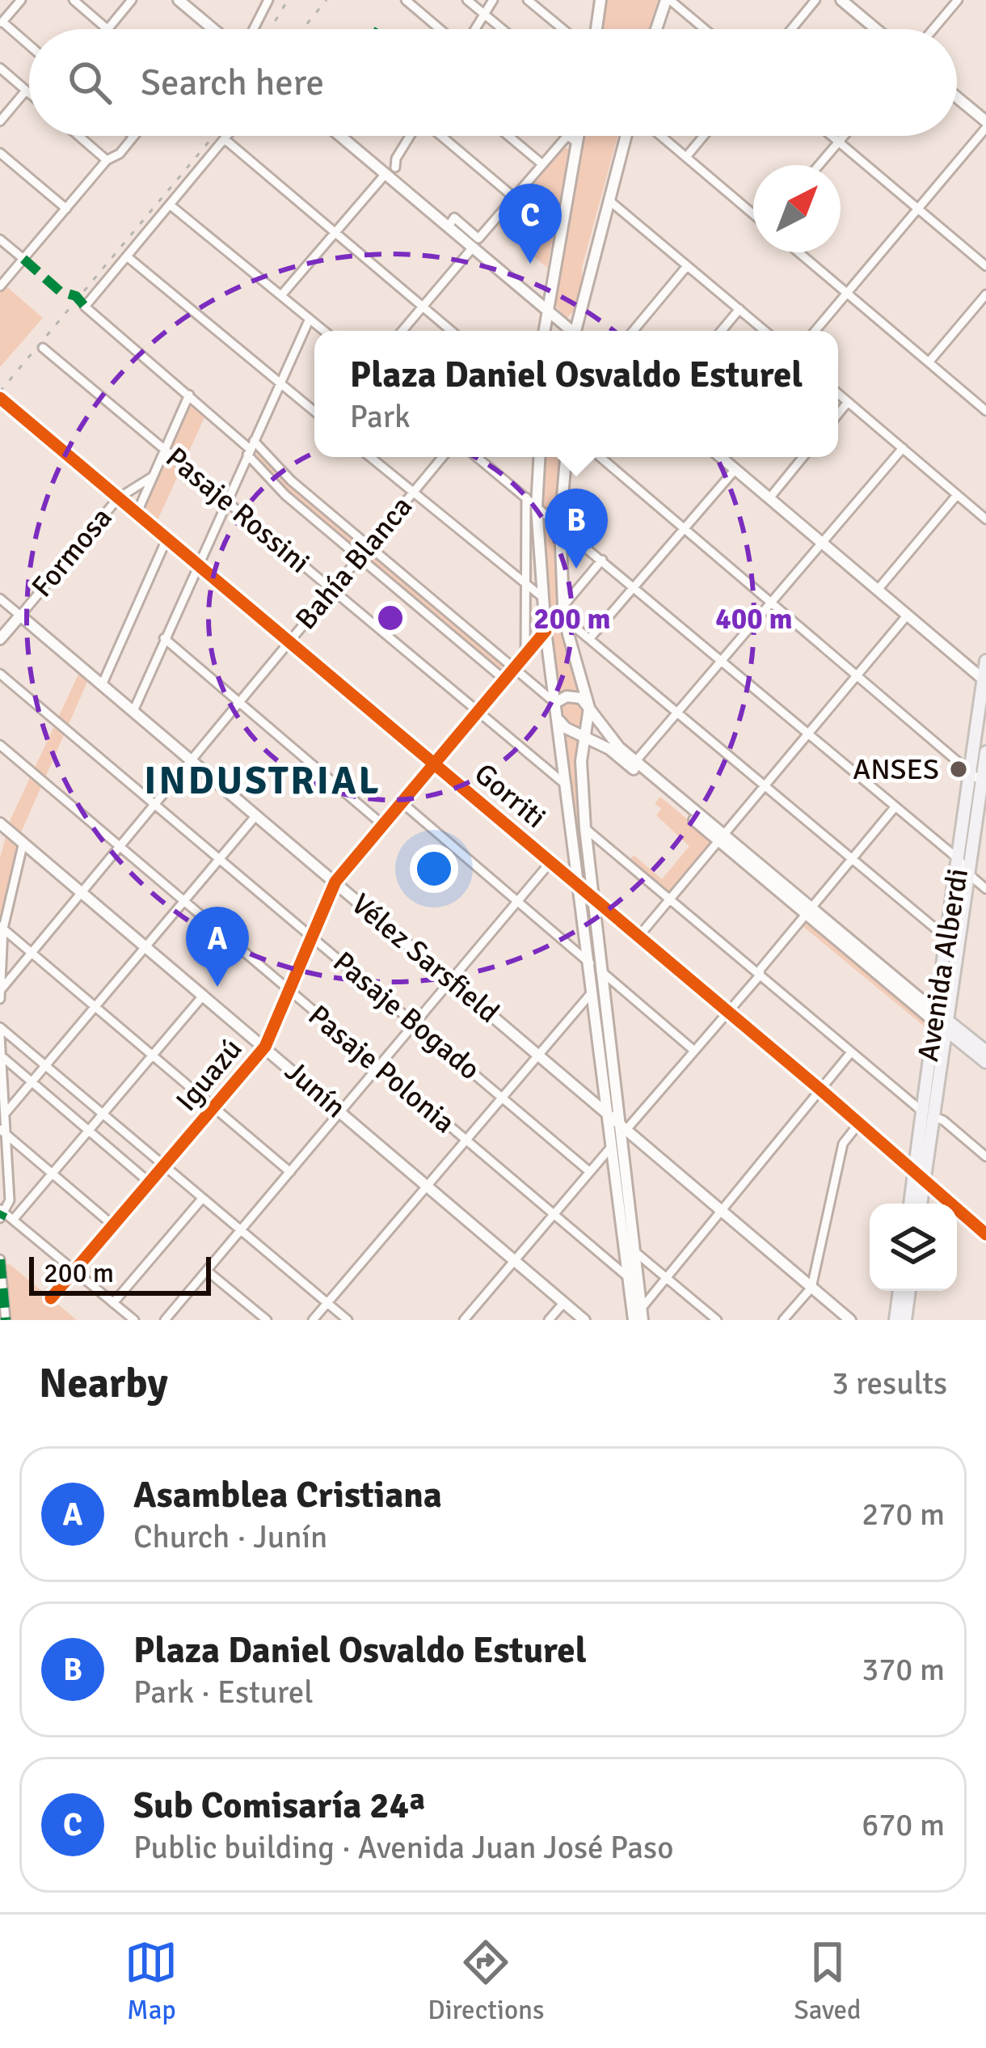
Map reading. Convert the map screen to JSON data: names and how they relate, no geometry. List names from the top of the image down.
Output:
{
  "streets": {
    "main road": [
      "Formosa",
      "Vélez Sarsfield",
      "Avenida Alberdi",
      "Junín"
    ],
    "street": [
      "Pasaje Rossini",
      "Bahía Blanca",
      "Gorriti",
      "Pasaje Bogado",
      "Pasaje Polonia",
      "Iguazú"
    ]
  },
  "crossings": [
    ["Pasaje Rossini", "Bahía Blanca"],
    ["Pasaje Rossini", "Iguazú"],
    ["Formosa", "Gorriti"],
    ["Formosa", "Vélez Sarsfield"],
    ["Bahía Blanca", "Gorriti"],
    ["Bahía Blanca", "Vélez Sarsfield"],
    ["Bahía Blanca", "Pasaje Bogado"],
    ["Bahía Blanca", "Pasaje Polonia"],
    ["Bahía Blanca", "Junín"],
    ["Gorriti", "Avenida Alberdi"],
    ["Gorriti", "Iguazú"],
    ["Vélez Sarsfield", "Iguazú"],
    ["Pasaje Bogado", "Iguazú"],
    ["Pasaje Polonia", "Iguazú"],
    ["Iguazú", "Junín"]
  ],
  "districts": ["INDUSTRIAL"],
  "places": ["ANSES"],
  "scale_bar": "200 m",
  "north": "top right",
  "page": {
    "search": "Search here",
    "pins": ["C", "B", "A"],
    "popup": ["Plaza Daniel Osvaldo Esturel", "Park"],
    "scale": "200 m",
    "heading": ["Nearby", "3 results"],
    "list": [
      {
        "mark": "A",
        "name": "Asamblea Cristiana",
        "note": "Church · Junín",
        "value": "270 m"
      },
      {
        "mark": "B",
        "name": "Plaza Daniel Osvaldo Esturel",
        "note": "Park · Esturel",
        "value": "370 m"
      },
      {
        "mark": "C",
        "name": "Sub Comisaría 24ª",
        "note": "Public building · Avenida Juan José Paso",
        "value": "670 m"
      }
    ],
    "nav": ["Map", "Directions", "Saved"]
  },
  "rings": ["200 m", "400 m"]
}
